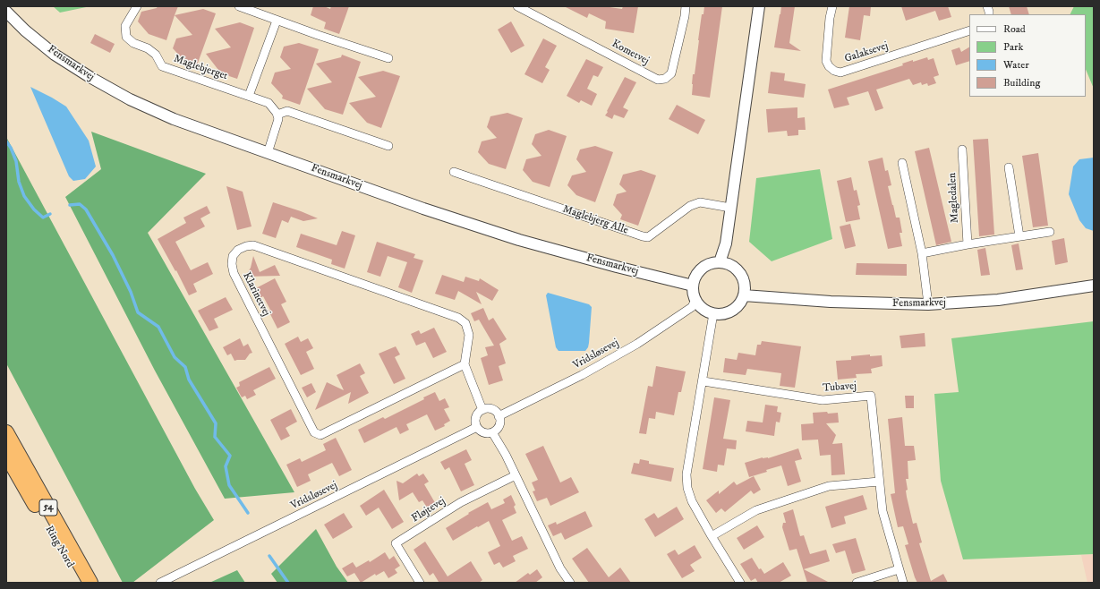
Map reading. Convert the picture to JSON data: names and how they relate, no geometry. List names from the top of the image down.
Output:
{
  "streets": {
    "highway": ["54", "Ring Nord"],
    "street": [
      "Kometvej",
      "Galaksevej",
      "Fensmarkvej",
      "Maglebjerget",
      "Magledalen",
      "Maglebjerg Alle",
      "Klarinetvej",
      "Vridsløsevej",
      "Tubavej",
      "Fløjtevej"
    ]
  },
  "crossings": [
    ["Fensmarkvej", "Vridsløsevej"]
  ],
  "legend": [
    "Road",
    "Park",
    "Water",
    "Building"
  ]
}
